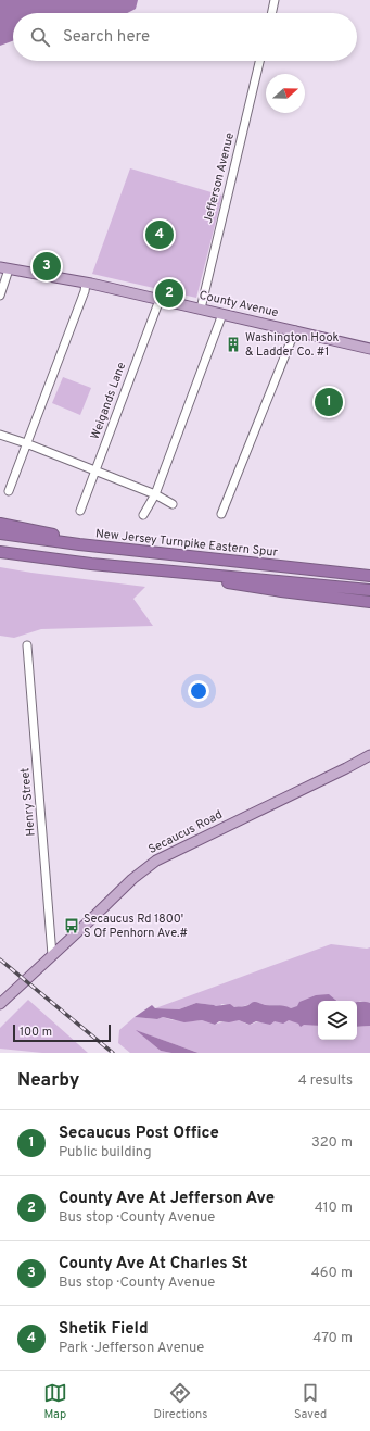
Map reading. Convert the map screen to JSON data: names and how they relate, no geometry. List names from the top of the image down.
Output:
{
  "streets": {
    "highway": ["New Jersey Turnpike Eastern Spur"],
    "main road": ["County Avenue", "Secaucus Road"],
    "street": ["Jefferson Avenue", "Weigands Lane", "Henry Street"]
  },
  "crossings": [
    ["Jefferson Avenue", "County Avenue"],
    ["County Avenue", "Weigands Lane"],
    ["Henry Street", "Secaucus Road"]
  ],
  "places": {
    "building": ["Washington Hook & Ladder Co. #1"],
    "bus stop": ["Secaucus Rd 1800' S Of Penhorn Ave.#"]
  },
  "scale_bar": "100 m",
  "north": "right",
  "page": {
    "search": "Search here",
    "pins": [
      "4",
      "3",
      "2",
      "1"
    ],
    "scale": "100 m",
    "heading": ["Nearby", "4 results"],
    "list": [
      {
        "mark": "1",
        "name": "Secaucus Post Office",
        "note": "Public building",
        "value": "320 m"
      },
      {
        "mark": "2",
        "name": "County Ave At Jefferson Ave",
        "note": "Bus stop · County Avenue",
        "value": "410 m"
      },
      {
        "mark": "3",
        "name": "County Ave At Charles St",
        "note": "Bus stop · County Avenue",
        "value": "460 m"
      },
      {
        "mark": "4",
        "name": "Shetik Field",
        "note": "Park · Jefferson Avenue",
        "value": "470 m"
      }
    ],
    "nav": ["Map", "Directions", "Saved"]
  }
}
